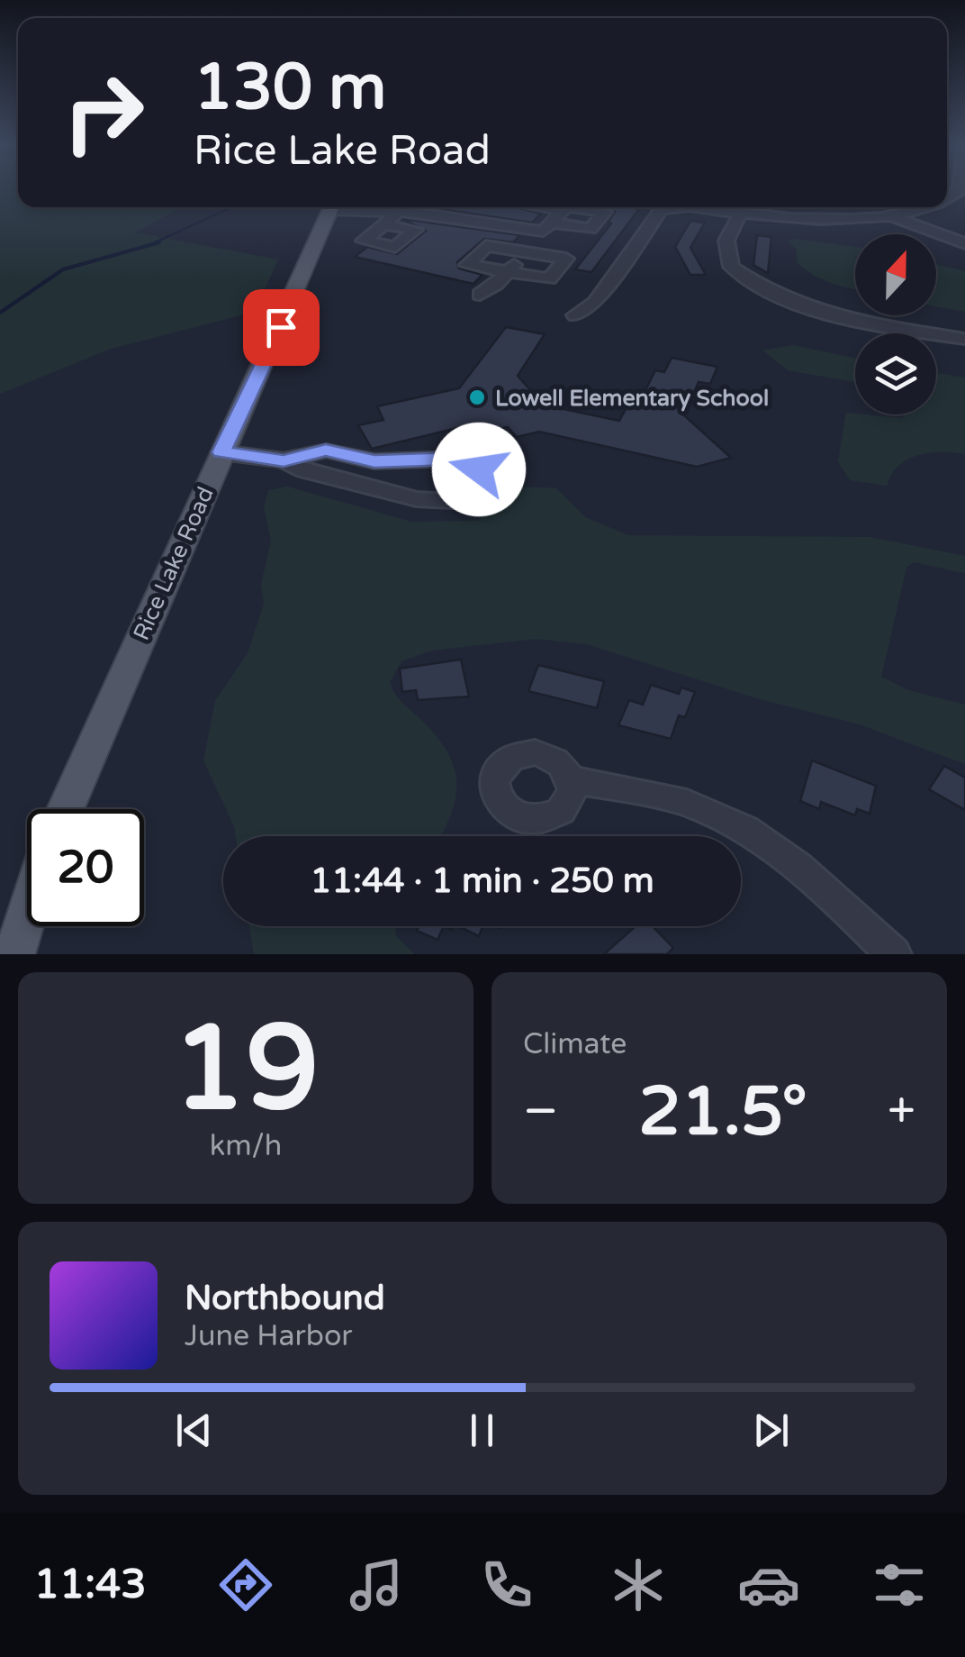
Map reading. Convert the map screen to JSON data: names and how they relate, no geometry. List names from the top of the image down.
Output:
{
  "streets": {
    "main road": ["Rice Lake Road"]
  },
  "places": ["Lowell Elementary School"],
  "north": "top",
  "page": {
    "turn": ["130 m", "Rice Lake Road"],
    "limit": "20",
    "trip": "11:44 · 1 min · 250 m",
    "tile": [
      ["19", "km/h"],
      "Climate"
    ],
    "heat": ["−", "21.5°", "+"],
    "song": ["Northbound", "June Harbor"],
    "tabs": "11:43"
  }
}
